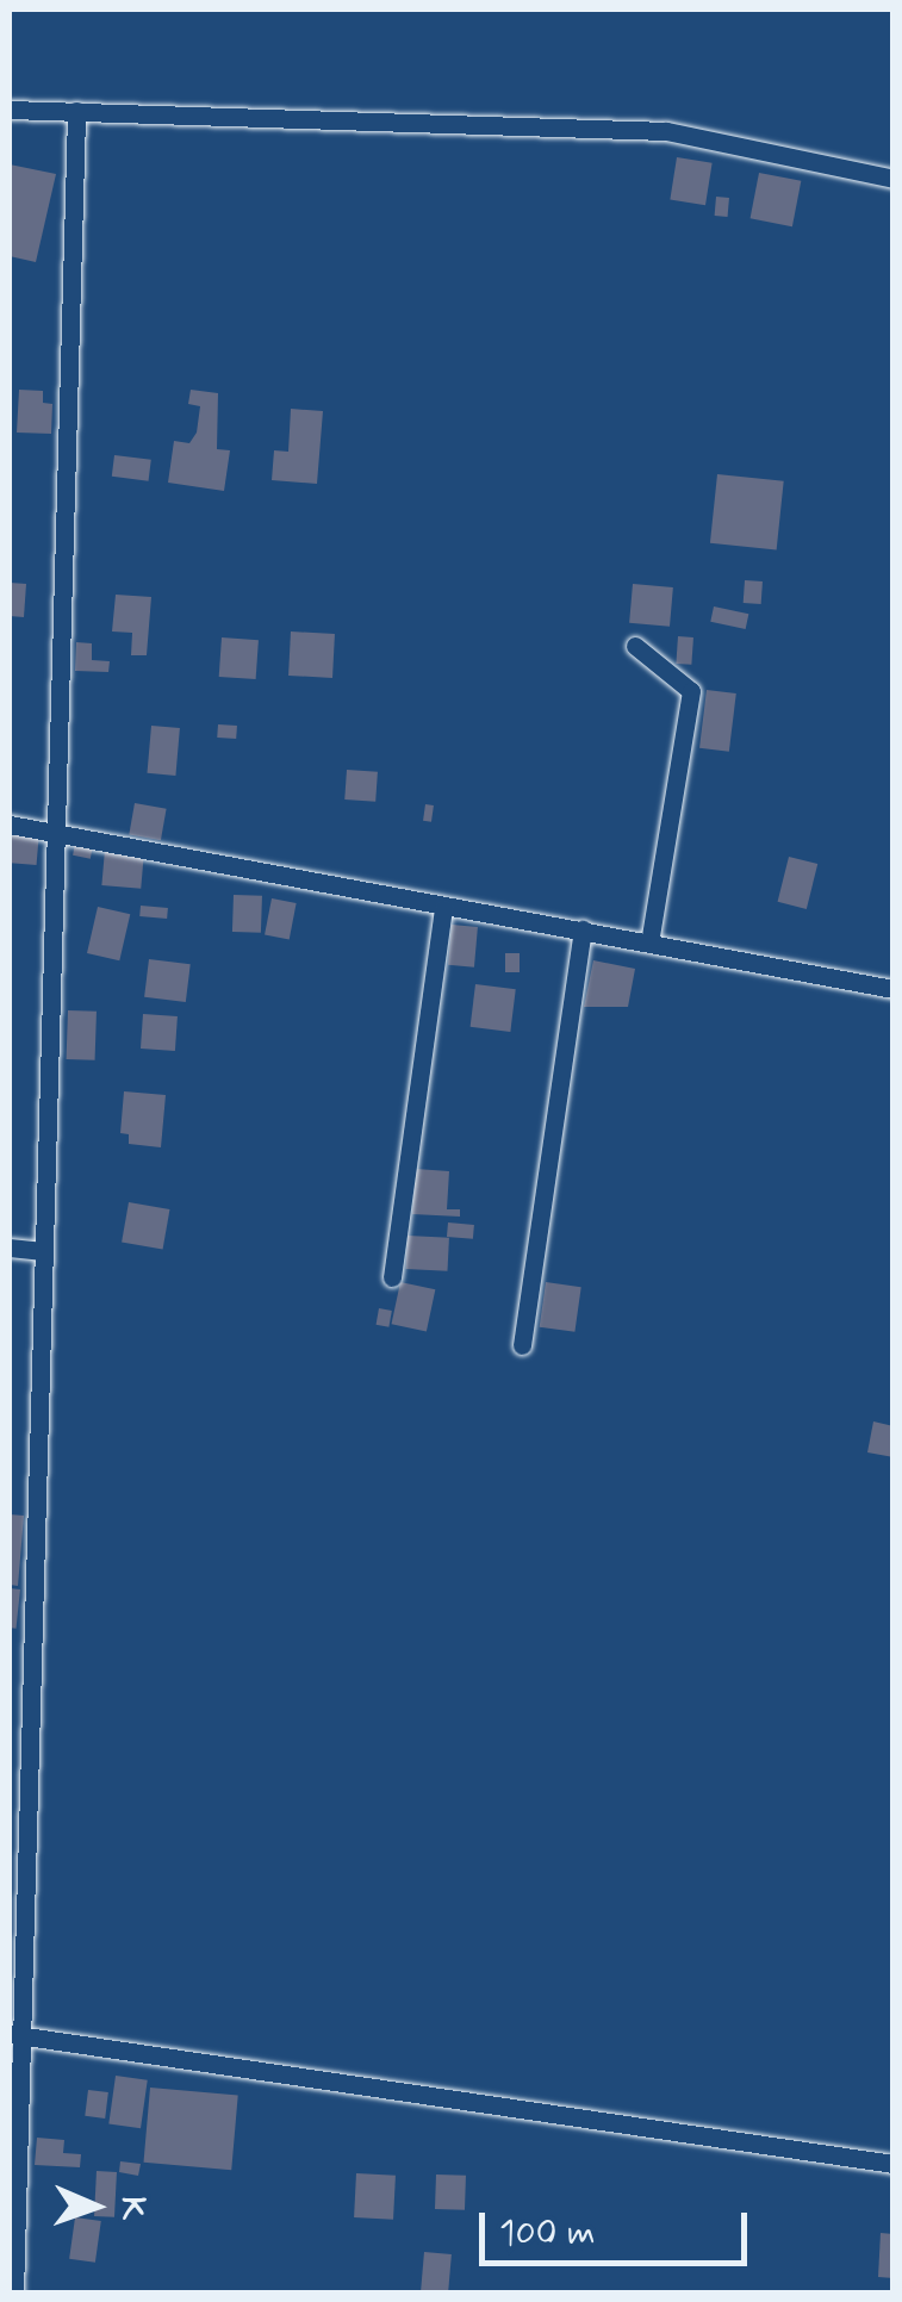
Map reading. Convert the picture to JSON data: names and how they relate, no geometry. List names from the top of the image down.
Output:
{
  "scale_bar": "100 m",
  "north": "right"
}
